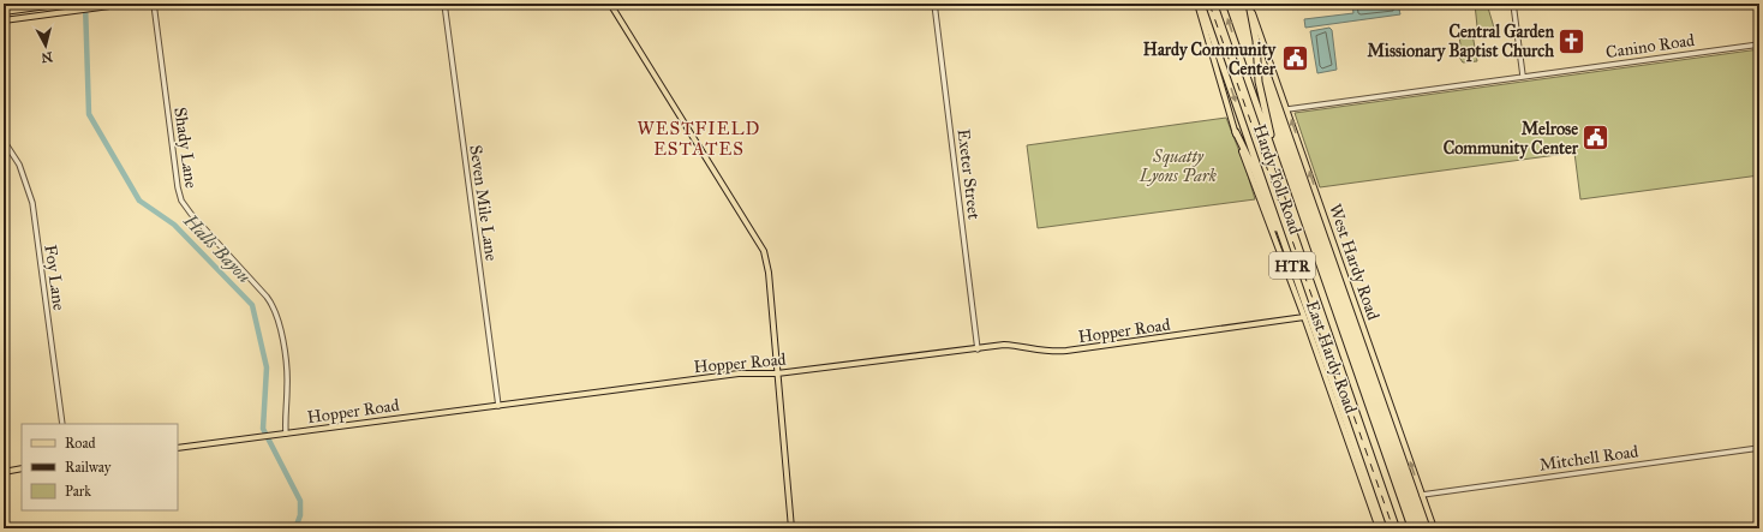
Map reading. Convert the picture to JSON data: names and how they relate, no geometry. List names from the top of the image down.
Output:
{
  "streets": {
    "highway": ["Hardy Toll Road", "HTR"],
    "main road": ["West Hardy Road", "Hopper Road", "East Hardy Road"],
    "street": [
      "Canino Road",
      "Shady Lane",
      "Exeter Street",
      "Seven Mile Lane",
      "Foy Lane",
      "Mitchell Road"
    ]
  },
  "crossings": [
    ["Canino Road", "West Hardy Road"],
    ["Shady Lane", "Hopper Road"],
    ["Exeter Street", "Hopper Road"],
    ["Seven Mile Lane", "Hopper Road"],
    ["West Hardy Road", "Mitchell Road"],
    ["Hopper Road", "East Hardy Road"]
  ],
  "one_way": ["West Hardy Road"],
  "districts": ["WESTFIELD ESTATES"],
  "water": ["Halls Bayou"],
  "parks": ["Squatty Lyons Park"],
  "places": {
    "church": ["Central Garden Missionary Baptist Church"],
    "public building": ["Hardy Community Center", "Melrose Community Center"]
  },
  "legend": ["Road", "Railway", "Park"],
  "north": "bottom"
}
